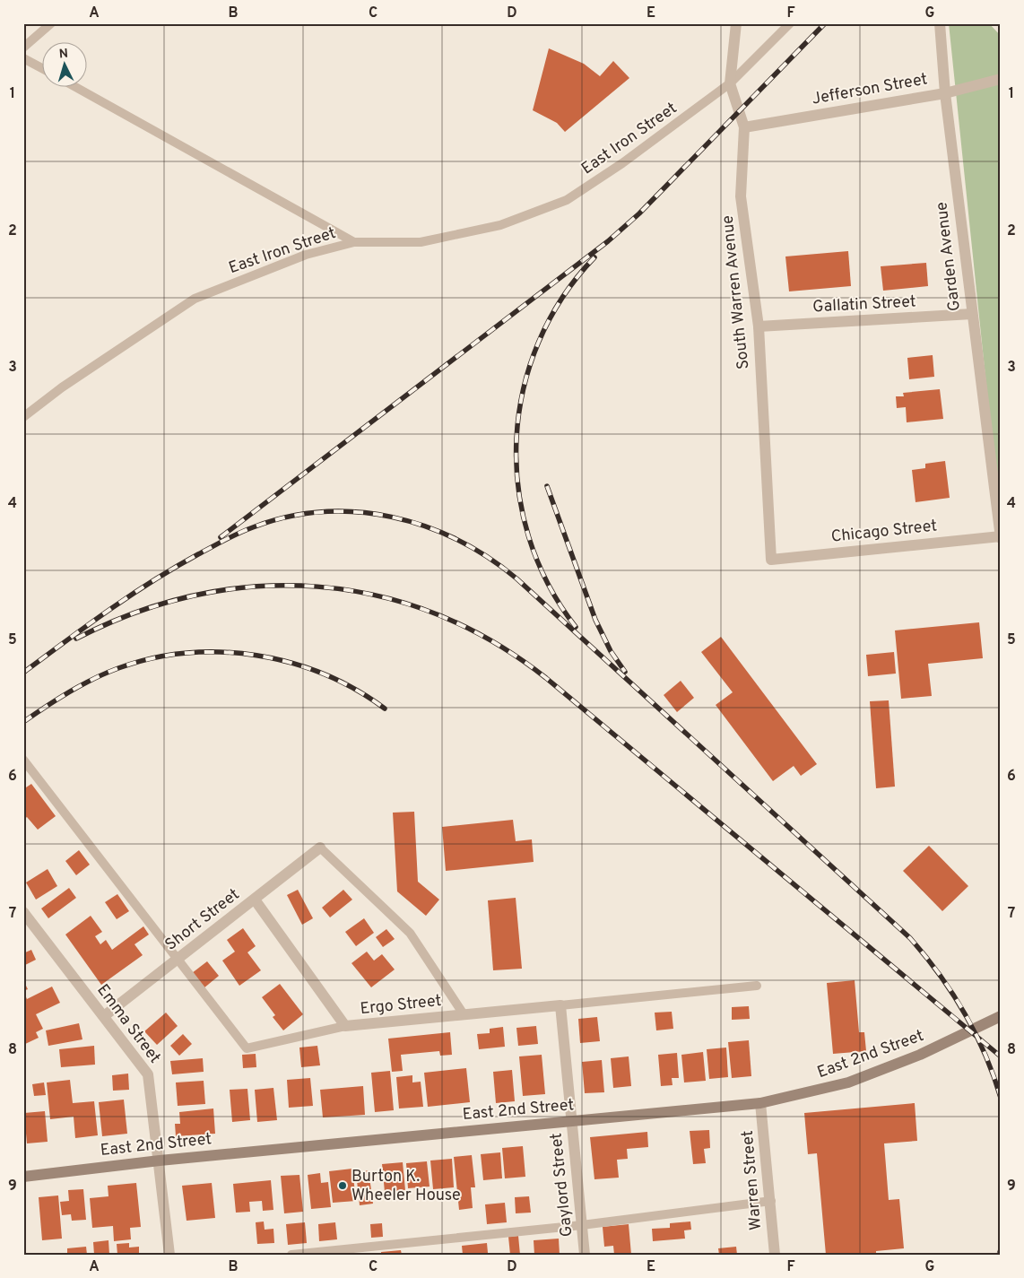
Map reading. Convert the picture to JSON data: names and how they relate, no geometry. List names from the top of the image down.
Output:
{
  "streets": {
    "street": [
      "Jefferson Street",
      "Garden Avenue",
      "South Warren Avenue",
      "Gallatin Street",
      "Chicago Street",
      "Short Street",
      "Ergo Street",
      "Emma Street",
      "East 2nd Street",
      "Warren Street",
      "Gaylord Street"
    ],
    "lane": ["East Iron Street"]
  },
  "crossings": [
    ["Jefferson Street", "Garden Avenue"],
    ["Jefferson Street", "South Warren Avenue"],
    ["East Iron Street", "South Warren Avenue"],
    ["Garden Avenue", "Gallatin Street"],
    ["Garden Avenue", "Chicago Street"],
    ["South Warren Avenue", "Gallatin Street"],
    ["South Warren Avenue", "Chicago Street"],
    ["Short Street", "Ergo Street"],
    ["Short Street", "Emma Street"],
    ["Ergo Street", "Gaylord Street"],
    ["Emma Street", "East 2nd Street"],
    ["East 2nd Street", "Warren Street"],
    ["East 2nd Street", "Gaylord Street"]
  ],
  "places": ["Burton K. Wheeler House"],
  "north": "top",
  "grid": {
    "columns": [
      "A",
      "B",
      "C",
      "D",
      "E",
      "F",
      "G"
    ],
    "rows": [
      "1",
      "2",
      "3",
      "4",
      "5",
      "6",
      "7",
      "8",
      "9"
    ]
  }
}
